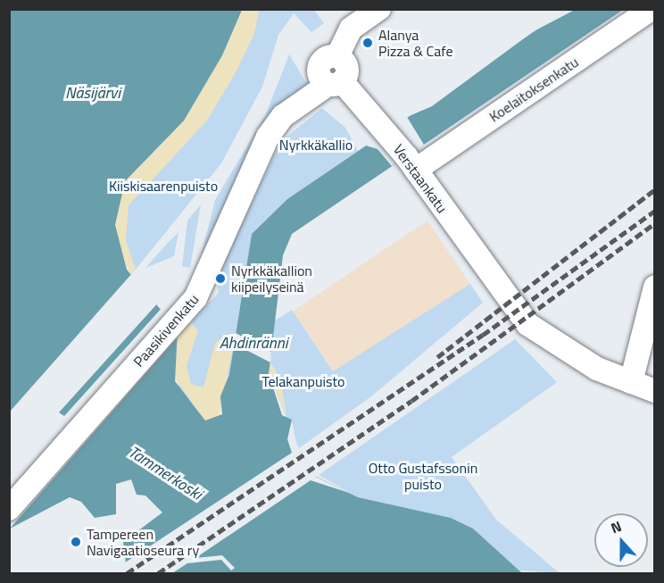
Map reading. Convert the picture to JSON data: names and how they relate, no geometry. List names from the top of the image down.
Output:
{
  "streets": {
    "street": ["Koelaitoksenkatu", "Verstaankatu", "Paasikivenkatu"]
  },
  "crossings": [
    ["Koelaitoksenkatu", "Verstaankatu"],
    ["Verstaankatu", "Paasikivenkatu"]
  ],
  "water": ["Näsijärvi", "Ahdinränni", "Tammerkoski"],
  "parks": [
    "Nyrkkäkallio",
    "Kiiskisaarenpuisto",
    "Telakanpuisto",
    "Otto Gustafssonin puisto"
  ],
  "places": ["Alanya Pizza & Cafe", "Nyrkkäkallion kiipeilyseinä", "Tampereen Navigaatioseura ry"],
  "north": "top"
}
